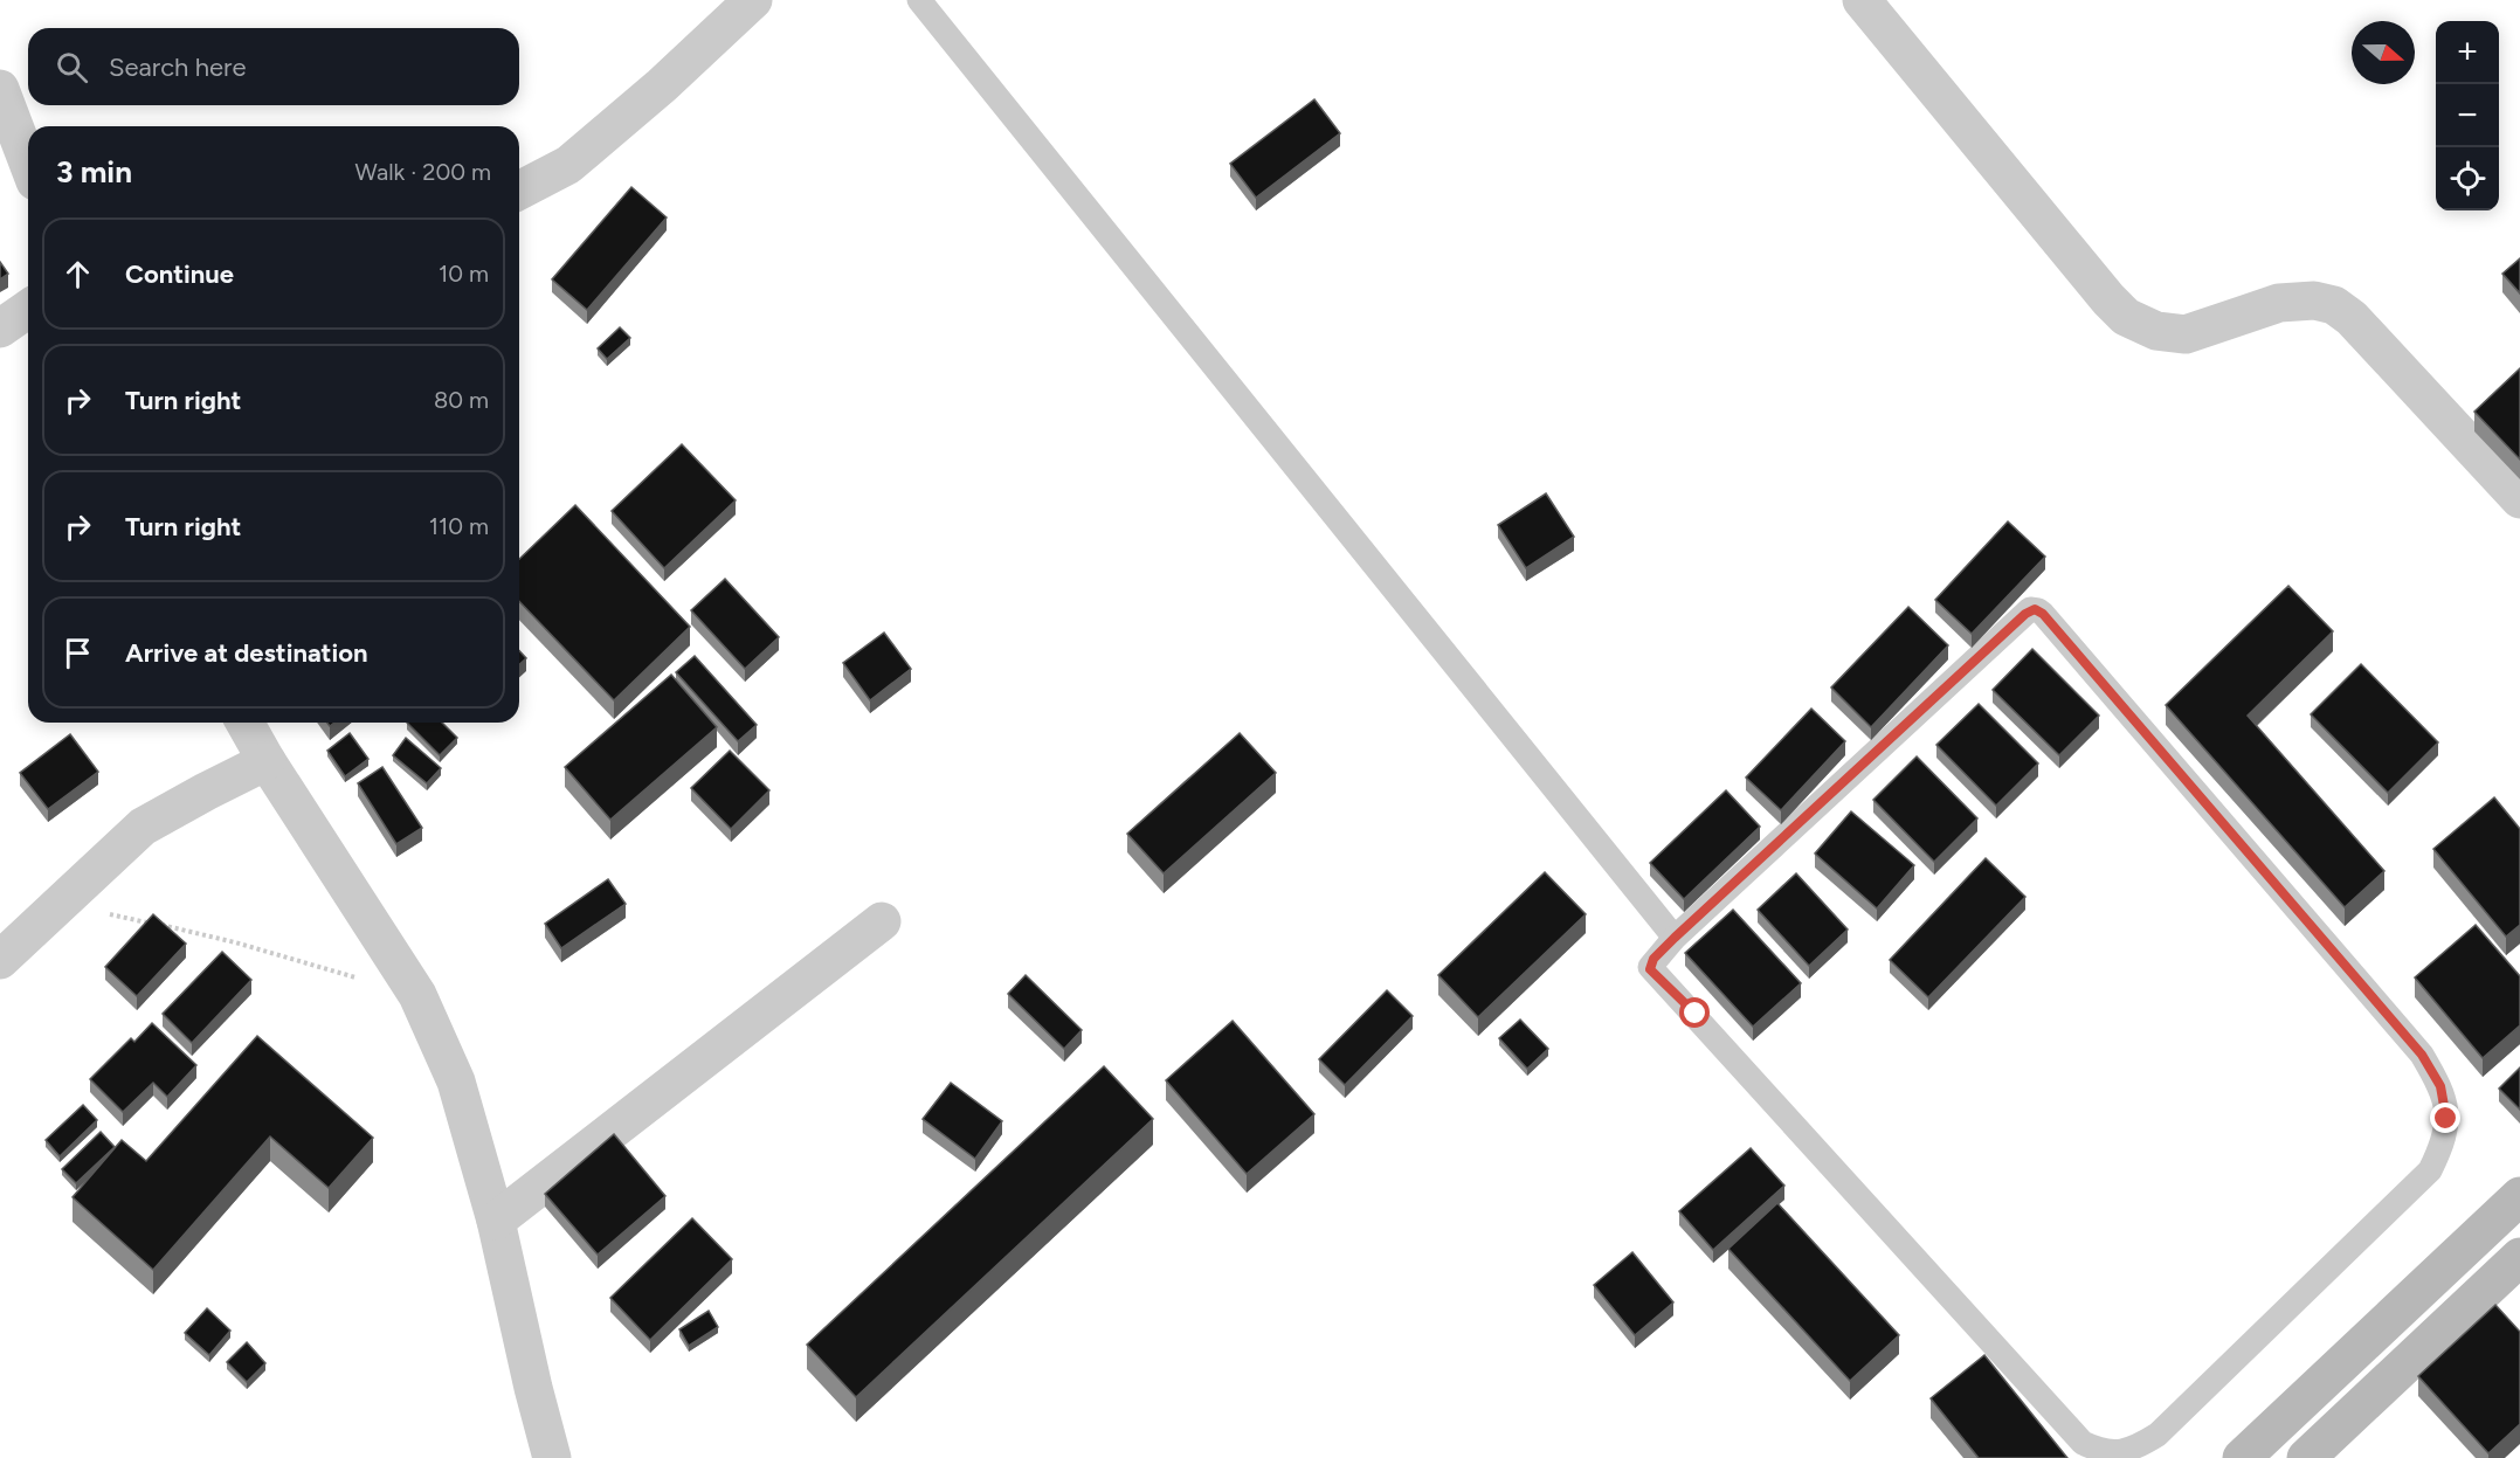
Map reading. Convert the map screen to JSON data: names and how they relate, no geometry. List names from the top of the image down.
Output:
{
  "north": "right",
  "page": {
    "map_buttons": ["+", "−"],
    "search": "Search here",
    "heading": ["3 min", "Walk · 200 m"],
    "list": [
      ["Continue", "10 m"],
      ["Turn right", "80 m"],
      ["Turn right", "110 m"],
      "Arrive at destination"
    ]
  }
}
